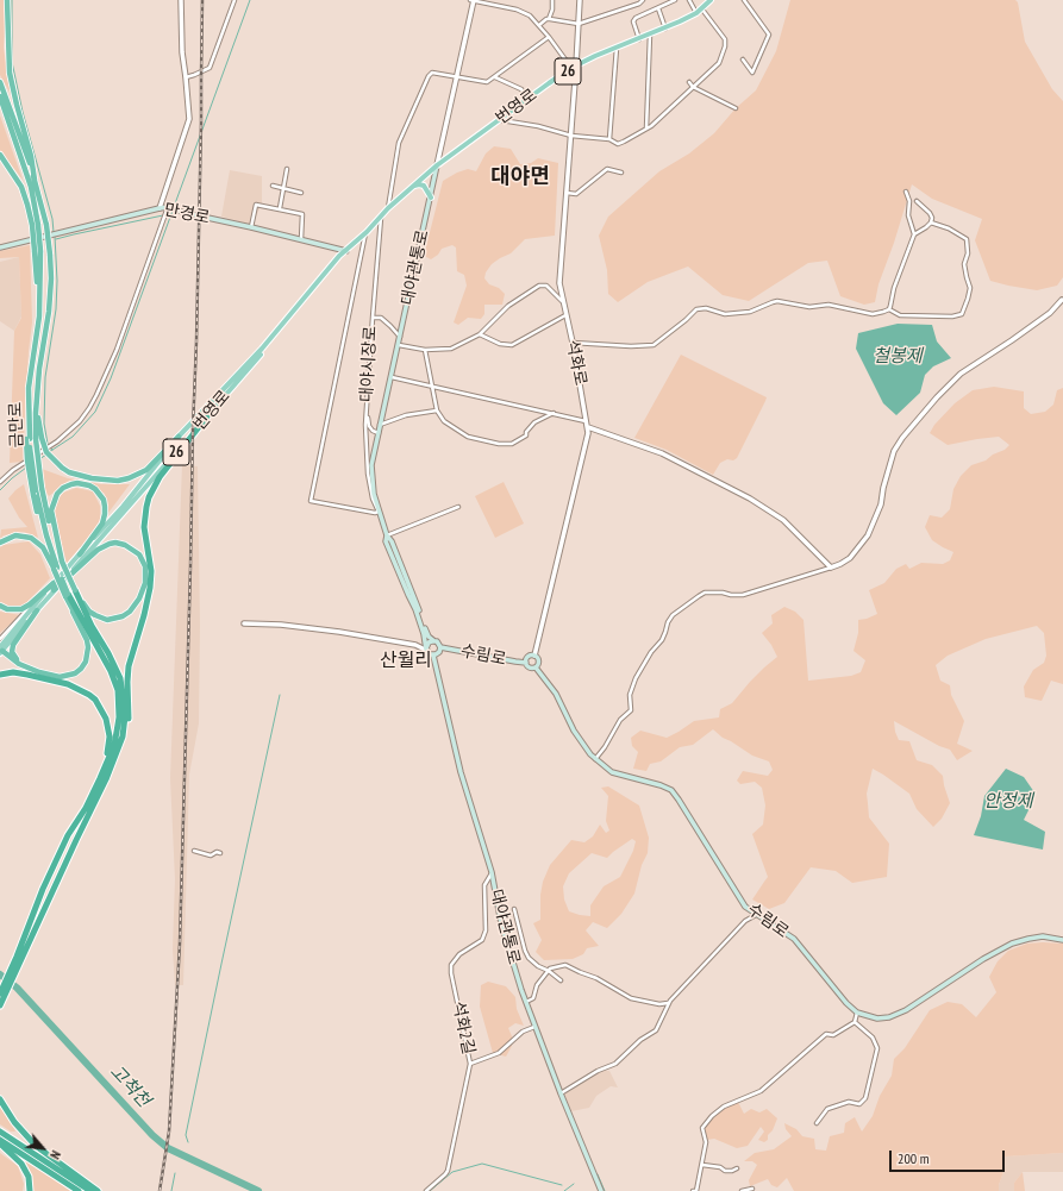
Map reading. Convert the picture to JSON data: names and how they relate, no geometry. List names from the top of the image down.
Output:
{
  "streets": {
    "highway": ["금만로"],
    "main road": [
      "26",
      "번영로",
      "만경로",
      "대야관통로",
      "수림로"
    ],
    "street": ["석화로", "대야시장로", "석화2길"]
  },
  "crossings": [
    ["번영로", "만경로"],
    ["번영로", "대야관통로"],
    ["번영로", "석화로"],
    ["번영로", "대야시장로"],
    ["대야관통로", "대야시장로"],
    ["대야관통로", "수림로"],
    ["대야관통로", "석화2길"]
  ],
  "districts": ["대야면", "산월리"],
  "water": ["철봉제", "안정제", "고척천"],
  "scale_bar": "200 m",
  "north": "bottom right"
}
